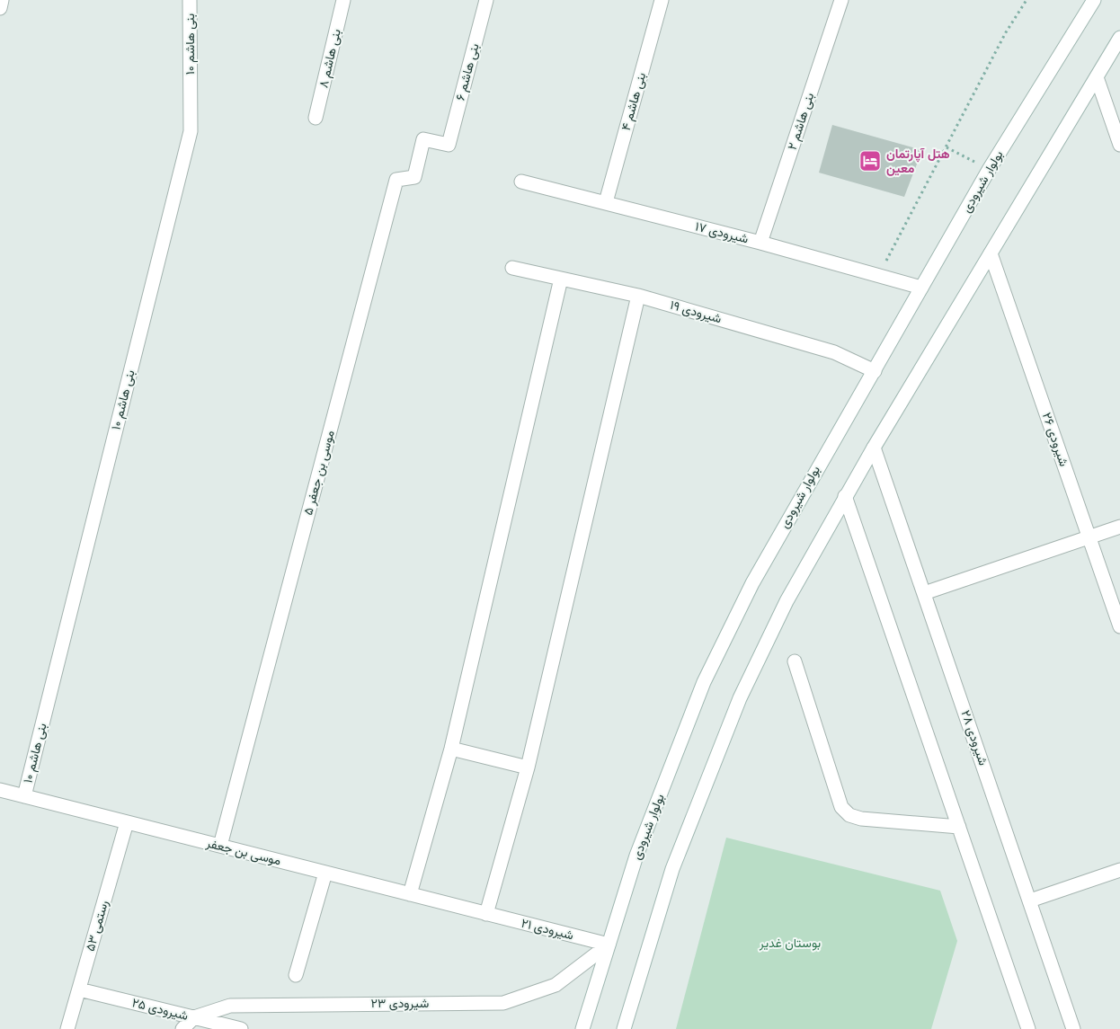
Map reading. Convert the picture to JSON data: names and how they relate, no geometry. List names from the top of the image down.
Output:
{
  "streets": {
    "street": [
      "بنی هاشم ۱۰",
      "بنی هاشم ۸",
      "بنی هاشم ۶",
      "بنی هاشم ۴",
      "بنی هاشم ۲",
      "بولوار شیرودی",
      "شیرودی ۱۷",
      "شیرودی ۱۹",
      "شیرودی ۲۶",
      "موسی بن جعفر ۵",
      "شیرودی ۲۸",
      "موسی بن جعفر",
      "رستمی ۵۳",
      "شیرودی ۲۱",
      "شیرودی ۲۳",
      "شیرودی ۲۵"
    ]
  },
  "crossings": [
    ["بنی هاشم ۱۰", "موسی بن جعفر"],
    ["بنی هاشم ۶", "موسی بن جعفر ۵"],
    ["بنی هاشم ۴", "شیرودی ۱۷"],
    ["بنی هاشم ۲", "شیرودی ۱۷"],
    ["بولوار شیرودی", "شیرودی ۱۷"],
    ["بولوار شیرودی", "شیرودی ۱۹"],
    ["بولوار شیرودی", "شیرودی ۲۱"],
    ["بولوار شیرودی", "شیرودی ۲۳"],
    ["موسی بن جعفر ۵", "موسی بن جعفر"],
    ["موسی بن جعفر", "رستمی ۵۳"],
    ["موسی بن جعفر", "شیرودی ۲۱"],
    ["رستمی ۵۳", "شیرودی ۲۵"],
    ["شیرودی ۲۱", "شیرودی ۲۳"],
    ["شیرودی ۲۳", "شیرودی ۲۵"]
  ],
  "parks": ["بوستان غدیر"],
  "places": {
    "hotel": ["هتل آپارتمان معین"]
  }
}
